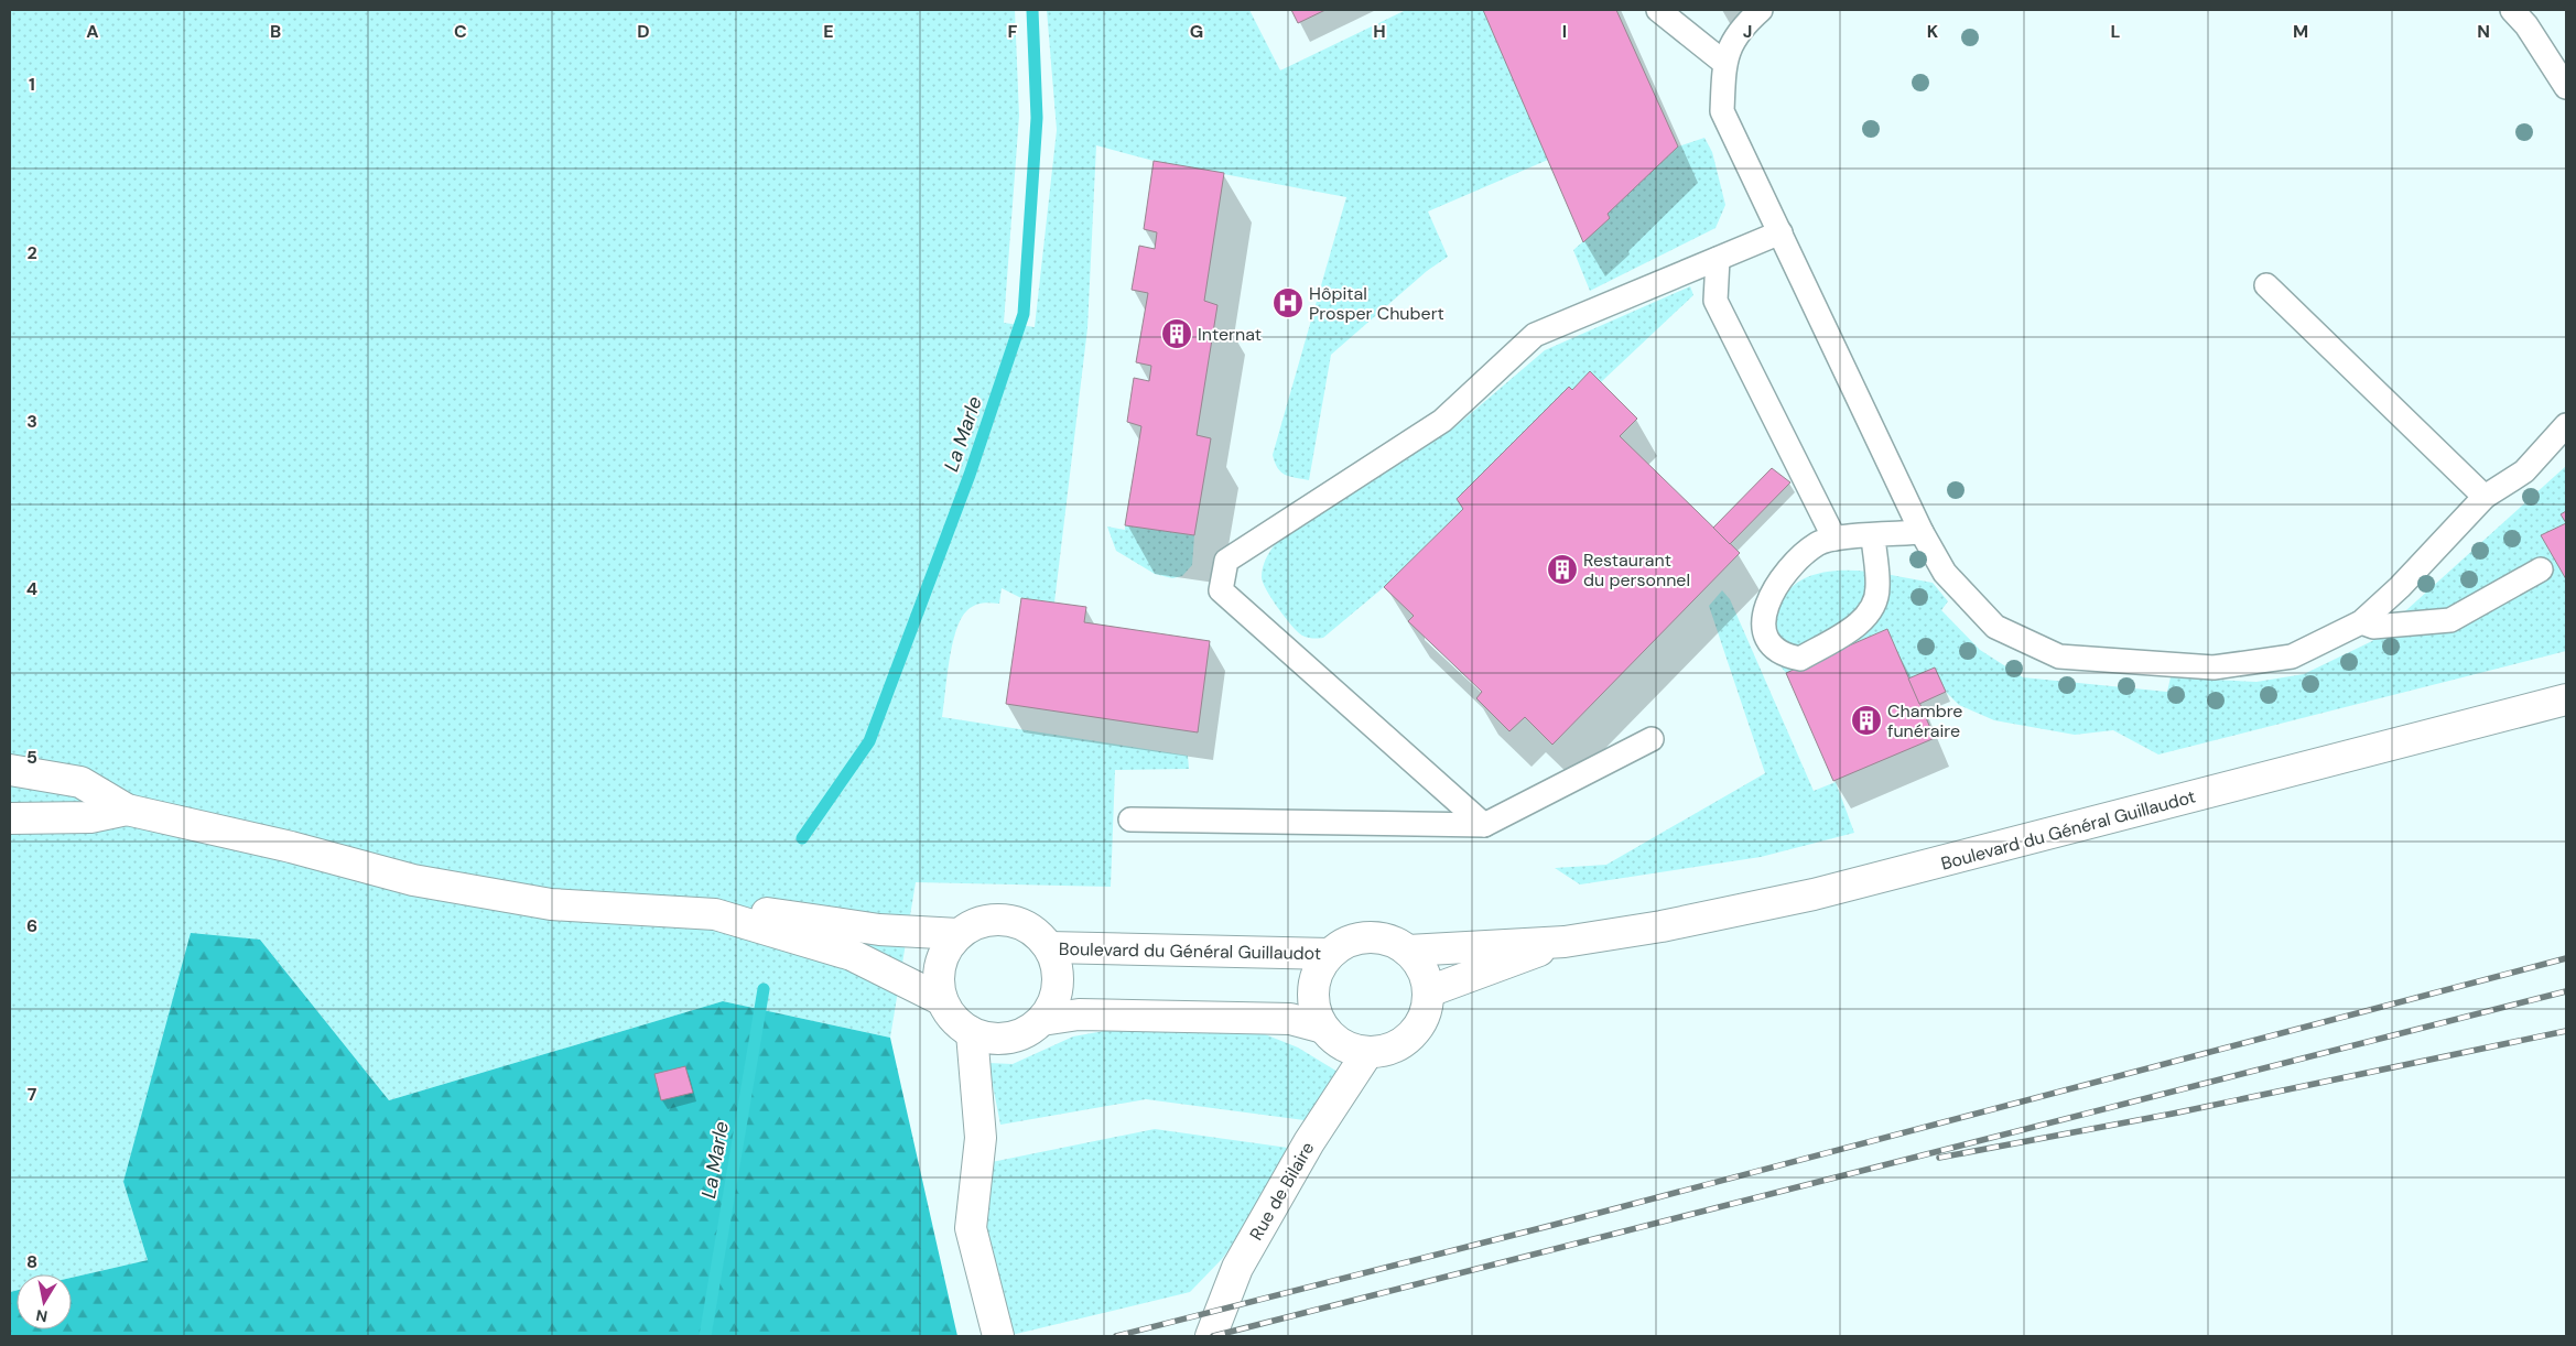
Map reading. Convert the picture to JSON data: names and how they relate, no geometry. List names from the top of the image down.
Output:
{
  "streets": {
    "street": ["Boulevard du Général Guillaudot", "Rue de Bilaire"]
  },
  "crossings": [
    ["Boulevard du Général Guillaudot", "Rue de Bilaire"]
  ],
  "water": ["La Marle"],
  "places": {
    "hospital": ["Hôpital Prosper Chubert"],
    "building": ["Internat", "Restaurant du personnel", "Chambre funéraire"]
  },
  "north": "bottom",
  "grid": {
    "columns": [
      "A",
      "B",
      "C",
      "D",
      "E",
      "F",
      "G",
      "H",
      "I",
      "J",
      "K",
      "L",
      "M",
      "N"
    ],
    "rows": [
      "1",
      "2",
      "3",
      "4",
      "5",
      "6",
      "7",
      "8"
    ]
  }
}
